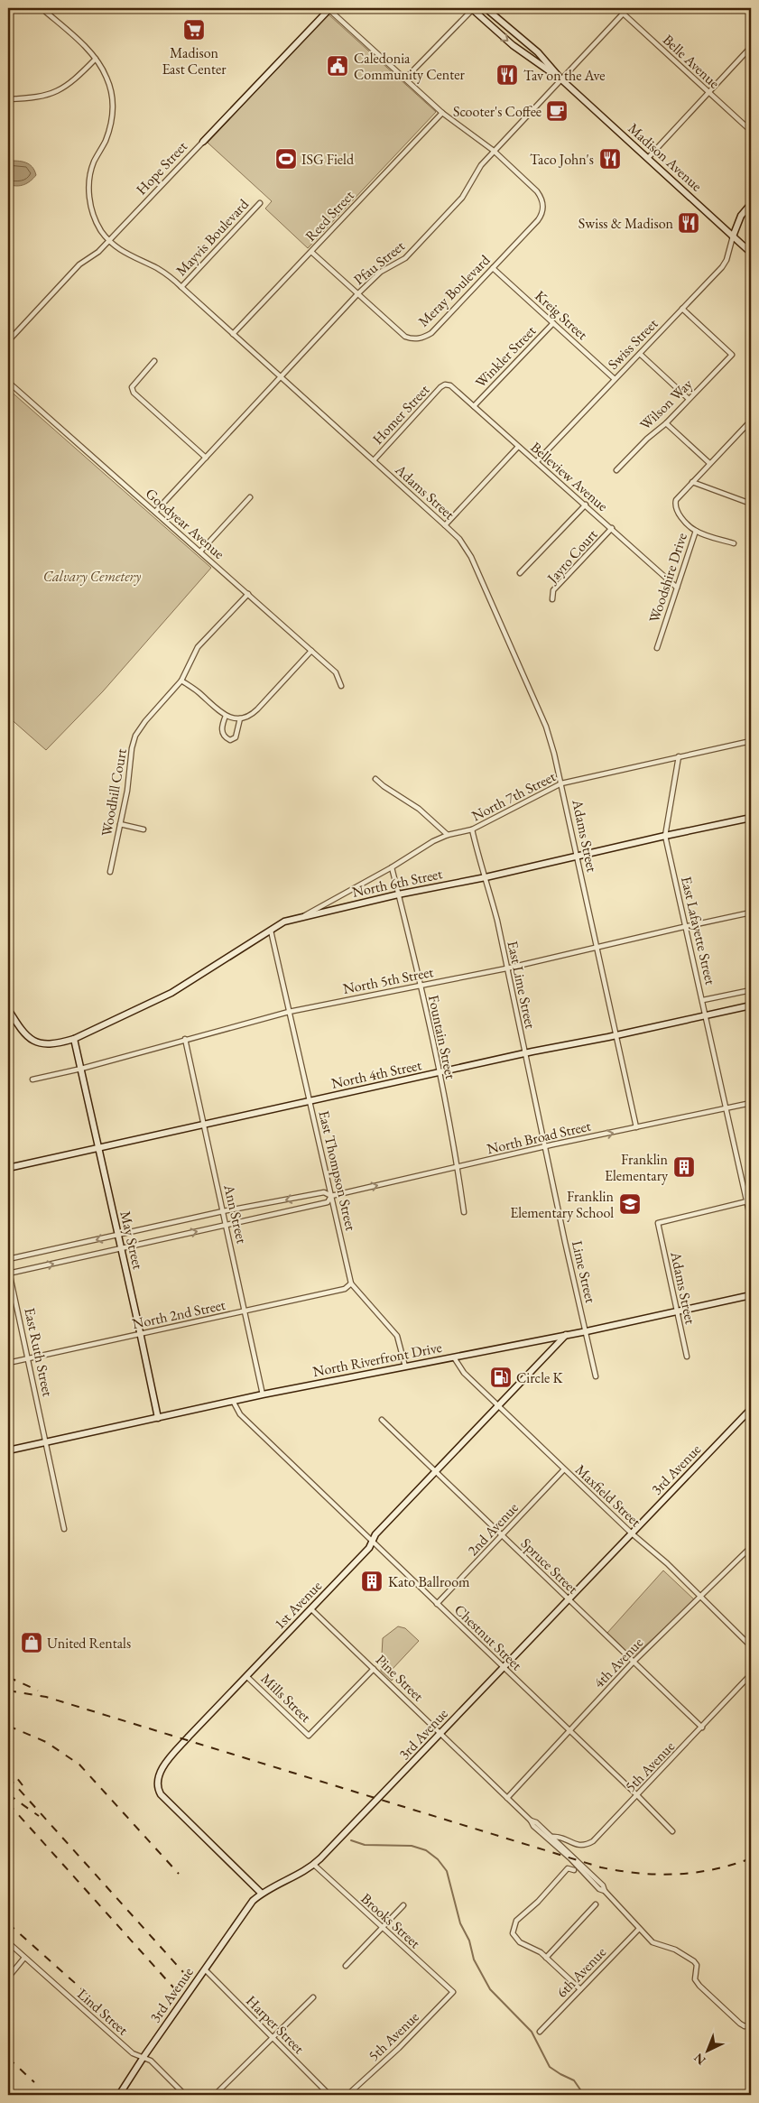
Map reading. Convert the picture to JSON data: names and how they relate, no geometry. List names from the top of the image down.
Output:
{
  "streets": {
    "street": [
      "Belle Avenue",
      "Madison Avenue",
      "Hope Street",
      "Reed Street",
      "Mayvis Boulevard",
      "Pfau Street",
      "Meray Boulevard",
      "Kreig Street",
      "Swiss Street",
      "Winkler Street",
      "Wilson Way",
      "Homer Street",
      "Belleview Avenue",
      "Adams Street",
      "Goodyear Avenue",
      "Jayro Court",
      "Woodshire Drive",
      "Woodhill Court",
      "North 7th Street",
      "North 6th Street",
      "East Lafayette Street",
      "North 5th Street",
      "East Lime Street",
      "Fountain Street",
      "North 4th Street",
      "North Broad Street",
      "East Thompson Street",
      "Ann Street",
      "May Street",
      "Lime Street",
      "North 2nd Street",
      "East Ruth Street",
      "North Riverfront Drive",
      "3rd Avenue",
      "Maxfield Street",
      "2nd Avenue",
      "Spruce Street",
      "1st Avenue",
      "Chestnut Street",
      "4th Avenue",
      "Pine Street",
      "Mills Street",
      "5th Avenue",
      "Brooks Street",
      "6th Avenue",
      "Lind Street",
      "Harper Street"
    ]
  },
  "crossings": [
    ["Belle Avenue", "Pfau Street"],
    ["Madison Avenue", "Pfau Street"],
    ["Madison Avenue", "Swiss Street"],
    ["Hope Street", "Meray Boulevard"],
    ["Hope Street", "Adams Street"],
    ["Reed Street", "Meray Boulevard"],
    ["Reed Street", "Adams Street"],
    ["Mayvis Boulevard", "Adams Street"],
    ["Pfau Street", "Meray Boulevard"],
    ["Pfau Street", "Adams Street"],
    ["Pfau Street", "Goodyear Avenue"],
    ["Meray Boulevard", "Kreig Street"],
    ["Kreig Street", "Swiss Street"],
    ["Kreig Street", "Winkler Street"],
    ["Swiss Street", "Wilson Way"],
    ["Swiss Street", "Belleview Avenue"],
    ["Winkler Street", "Belleview Avenue"],
    ["Homer Street", "Belleview Avenue"],
    ["Homer Street", "Adams Street"],
    ["Belleview Avenue", "Jayro Court"],
    ["Belleview Avenue", "Woodshire Drive"],
    ["Adams Street", "North 7th Street"],
    ["Adams Street", "North 6th Street"],
    ["Adams Street", "East Lafayette Street"],
    ["Adams Street", "North 5th Street"],
    ["Adams Street", "North 4th Street"],
    ["Adams Street", "North Broad Street"],
    ["Adams Street", "North Riverfront Drive"],
    ["Goodyear Avenue", "Woodhill Court"],
    ["North 7th Street", "North 6th Street"],
    ["North 7th Street", "East Lafayette Street"],
    ["North 7th Street", "East Lime Street"],
    ["North 7th Street", "Fountain Street"],
    ["North 6th Street", "East Lafayette Street"],
    ["North 6th Street", "East Lime Street"],
    ["North 6th Street", "Fountain Street"],
    ["North 6th Street", "East Thompson Street"],
    ["North 6th Street", "May Street"],
    ["East Lafayette Street", "North 5th Street"],
    ["East Lafayette Street", "North 4th Street"],
    ["East Lafayette Street", "North Broad Street"],
    ["North 5th Street", "East Lime Street"],
    ["North 5th Street", "Fountain Street"],
    ["North 5th Street", "East Thompson Street"],
    ["North 5th Street", "Ann Street"],
    ["North 5th Street", "May Street"],
    ["East Lime Street", "North 4th Street"],
    ["East Lime Street", "North Broad Street"],
    ["East Lime Street", "Lime Street"],
    ["Fountain Street", "North 4th Street"],
    ["Fountain Street", "North Broad Street"],
    ["North 4th Street", "East Thompson Street"],
    ["North 4th Street", "Ann Street"],
    ["North 4th Street", "May Street"],
    ["North Broad Street", "East Thompson Street"],
    ["North Broad Street", "Ann Street"],
    ["North Broad Street", "May Street"],
    ["North Broad Street", "Lime Street"],
    ["North Broad Street", "East Ruth Street"],
    ["East Thompson Street", "North 2nd Street"],
    ["Ann Street", "North 2nd Street"],
    ["Ann Street", "North Riverfront Drive"],
    ["May Street", "North 2nd Street"],
    ["May Street", "North Riverfront Drive"],
    ["Lime Street", "North Riverfront Drive"],
    ["North 2nd Street", "East Ruth Street"],
    ["East Ruth Street", "North Riverfront Drive"],
    ["North Riverfront Drive", "Maxfield Street"],
    ["North Riverfront Drive", "1st Avenue"],
    ["North Riverfront Drive", "Chestnut Street"],
    ["3rd Avenue", "Maxfield Street"],
    ["3rd Avenue", "Spruce Street"],
    ["3rd Avenue", "1st Avenue"],
    ["3rd Avenue", "Chestnut Street"],
    ["3rd Avenue", "Pine Street"],
    ["3rd Avenue", "Brooks Street"],
    ["3rd Avenue", "Lind Street"],
    ["3rd Avenue", "Harper Street"],
    ["Maxfield Street", "2nd Avenue"],
    ["Maxfield Street", "1st Avenue"],
    ["Maxfield Street", "4th Avenue"],
    ["2nd Avenue", "Spruce Street"],
    ["2nd Avenue", "Chestnut Street"],
    ["Spruce Street", "1st Avenue"],
    ["Spruce Street", "4th Avenue"],
    ["Spruce Street", "5th Avenue"],
    ["1st Avenue", "Chestnut Street"],
    ["1st Avenue", "Pine Street"],
    ["1st Avenue", "Mills Street"],
    ["Chestnut Street", "4th Avenue"],
    ["Chestnut Street", "5th Avenue"],
    ["4th Avenue", "Pine Street"],
    ["Pine Street", "Mills Street"],
    ["Pine Street", "5th Avenue"],
    ["Pine Street", "6th Avenue"],
    ["5th Avenue", "Brooks Street"]
  ],
  "parks": ["Calvary Cemetery"],
  "places": {
    "supermarket": ["Madison East Center"],
    "public building": ["Caledonia Community Center"],
    "restaurant": ["Tav on the Ave", "Taco John's", "Swiss & Madison"],
    "cafe": ["Scooter's Coffee"],
    "sports": ["ISG Field"],
    "building": ["Franklin Elementary", "Kato Ballroom"],
    "school or university": ["Franklin Elementary School"],
    "fuel station": ["Circle K"],
    "shop": ["United Rentals"]
  },
  "north": "bottom left"
}
